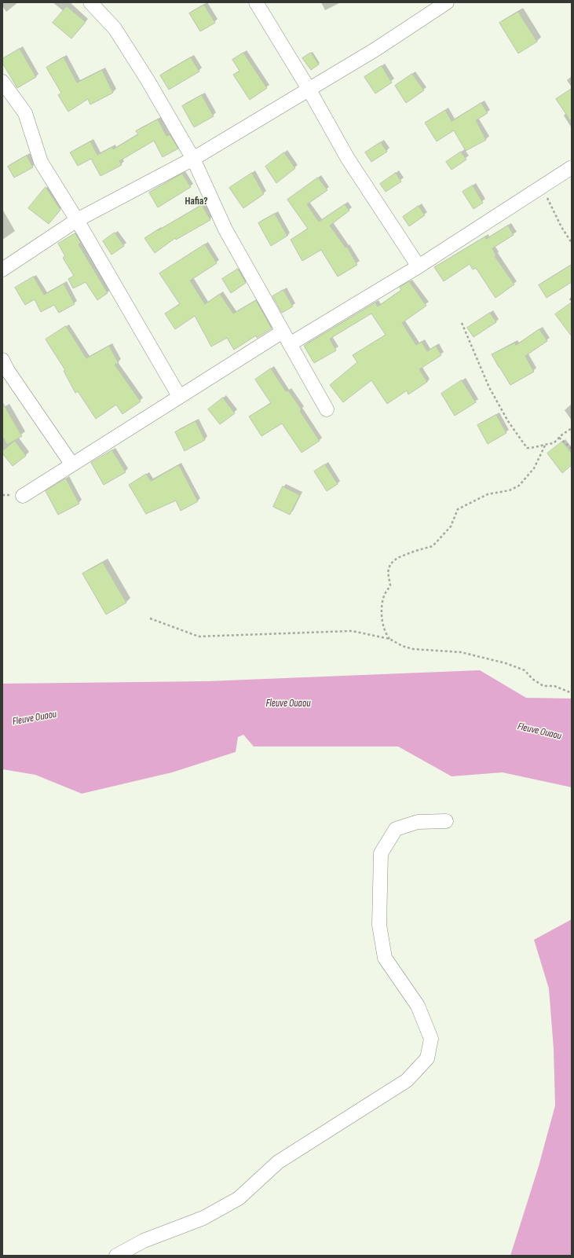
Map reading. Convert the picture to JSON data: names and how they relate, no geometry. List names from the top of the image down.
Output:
{
  "districts": ["Hafia?"],
  "water": ["Fleuve Ouaou"]
}
